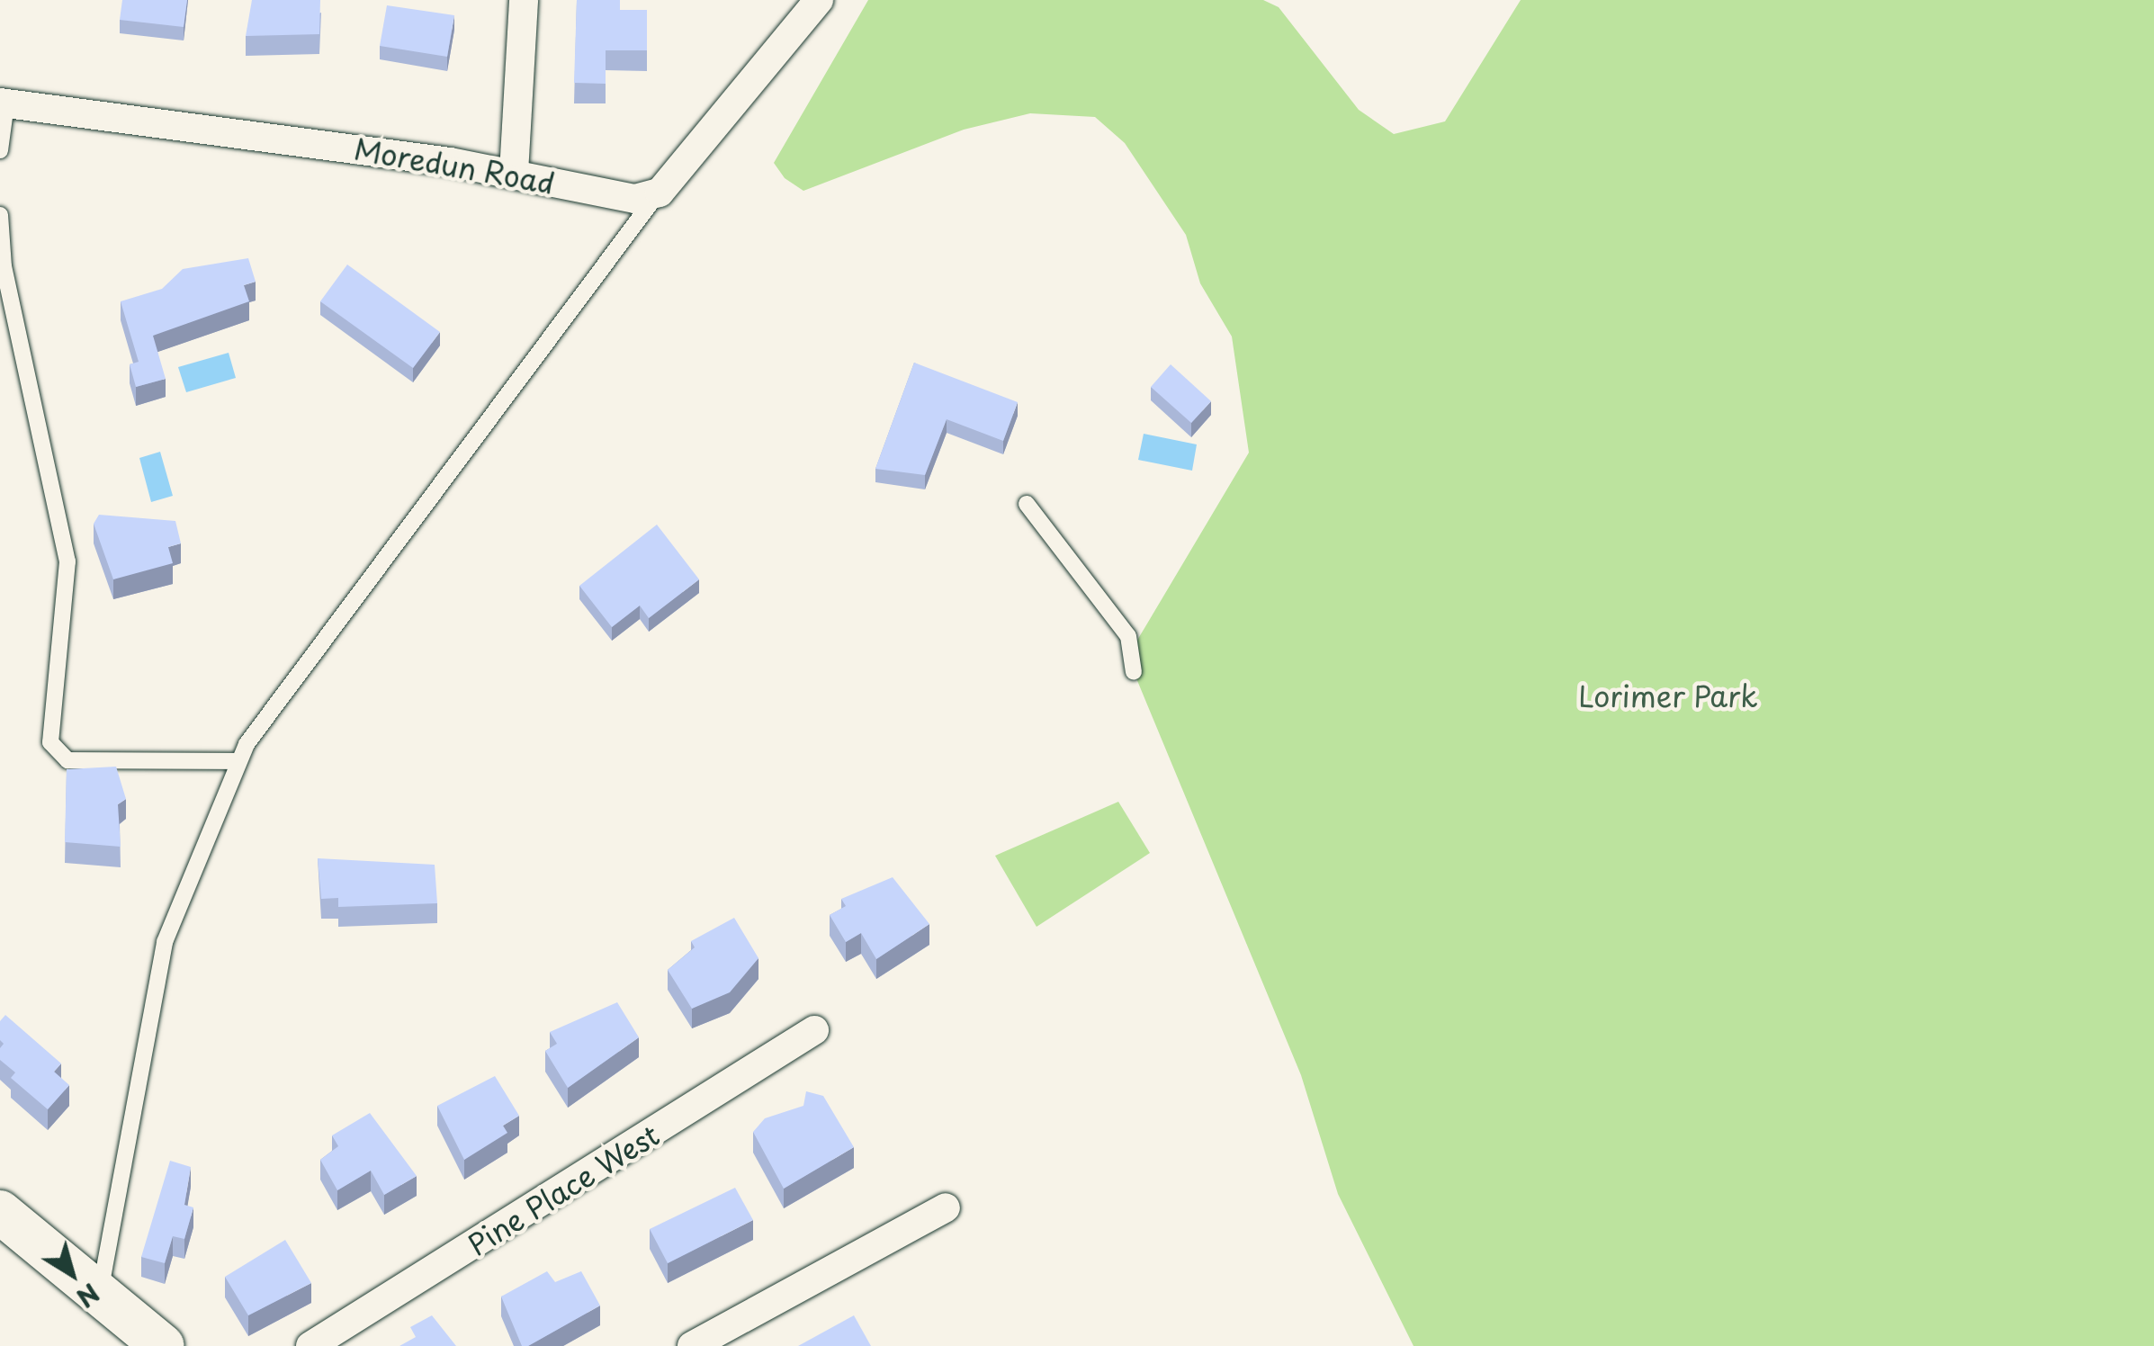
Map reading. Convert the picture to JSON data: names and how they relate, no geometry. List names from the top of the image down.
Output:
{
  "streets": {
    "street": ["Moredun Road", "Pine Place West"]
  },
  "parks": ["Lorimer Park"],
  "north": "bottom right"
}
